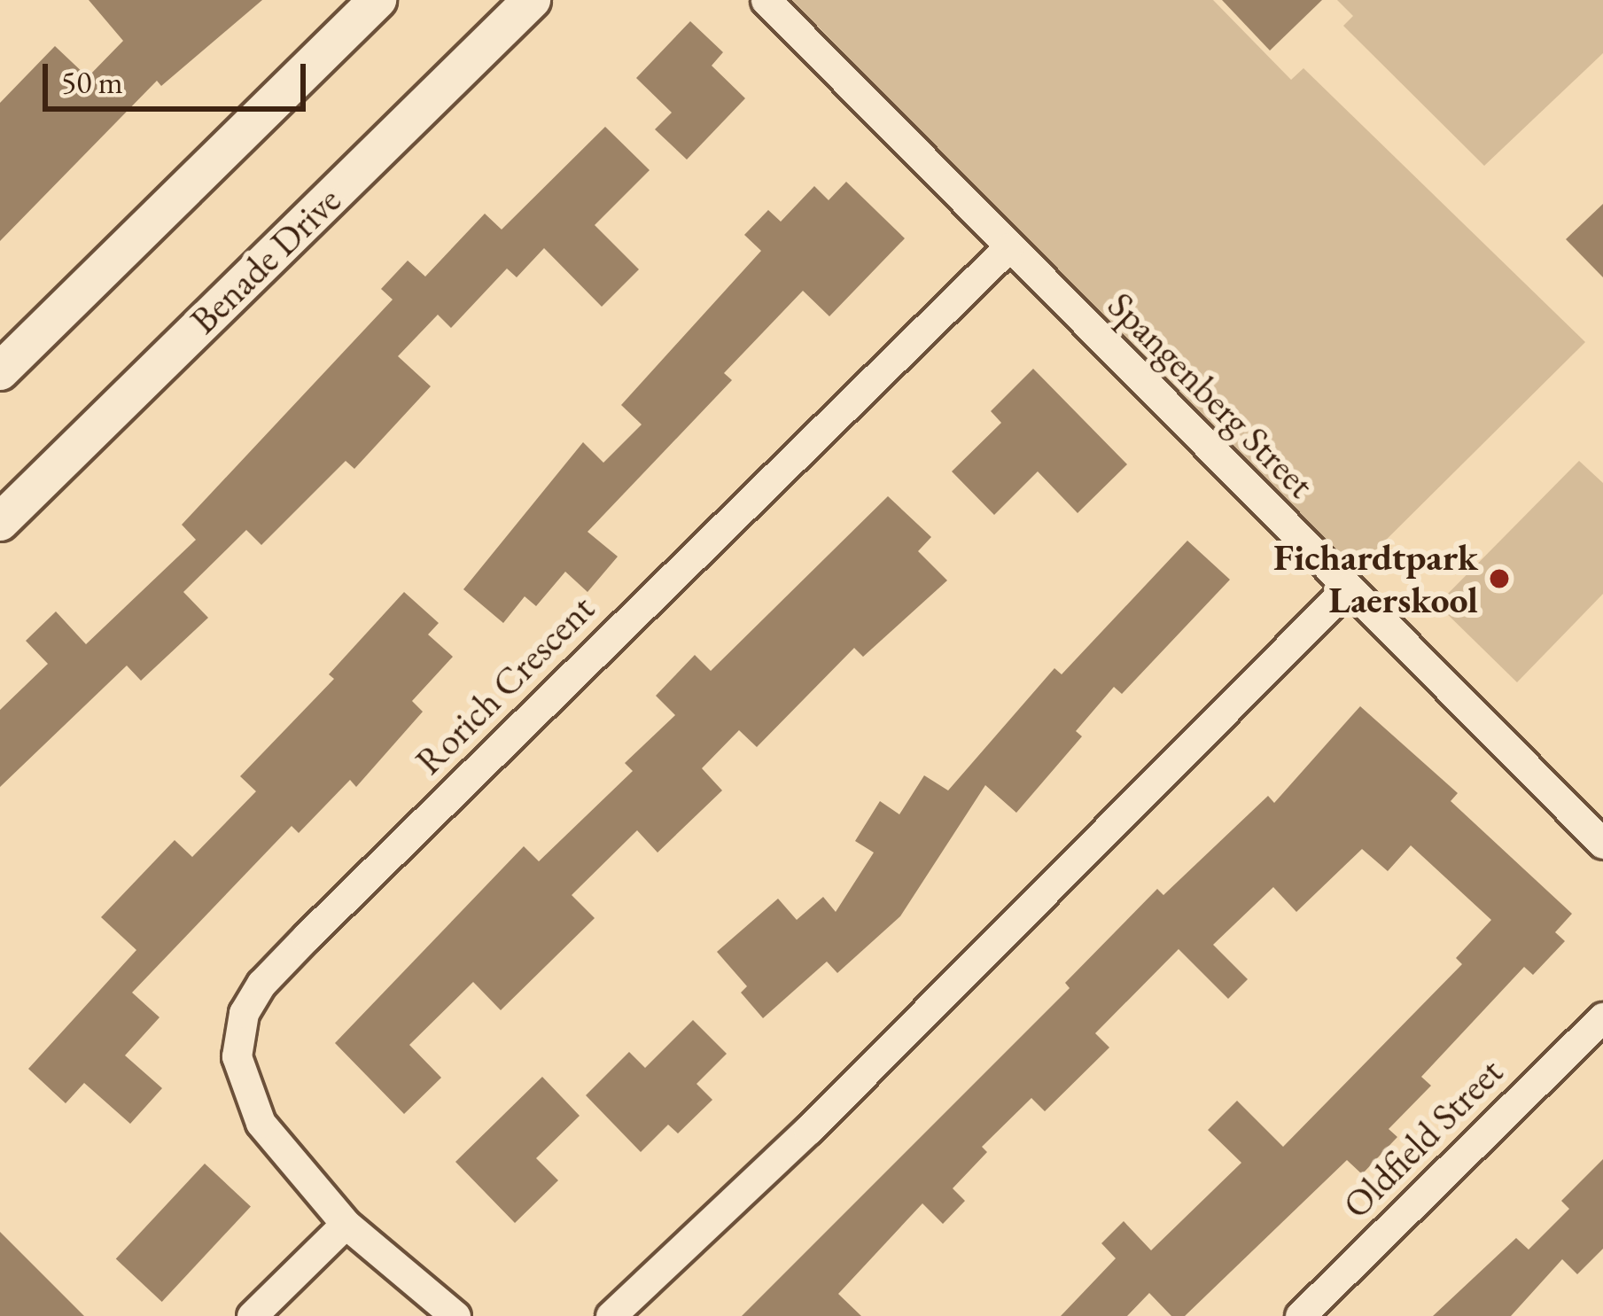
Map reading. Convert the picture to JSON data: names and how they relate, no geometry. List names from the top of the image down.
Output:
{
  "streets": {
    "street": [
      "Benade Drive",
      "Spangenberg Street",
      "Rorich Crescent",
      "Oldfield Street"
    ]
  },
  "crossings": [
    ["Spangenberg Street", "Rorich Crescent"]
  ],
  "places": ["Fichardtpark Laerskool"],
  "scale_bar": "50 m"
}
